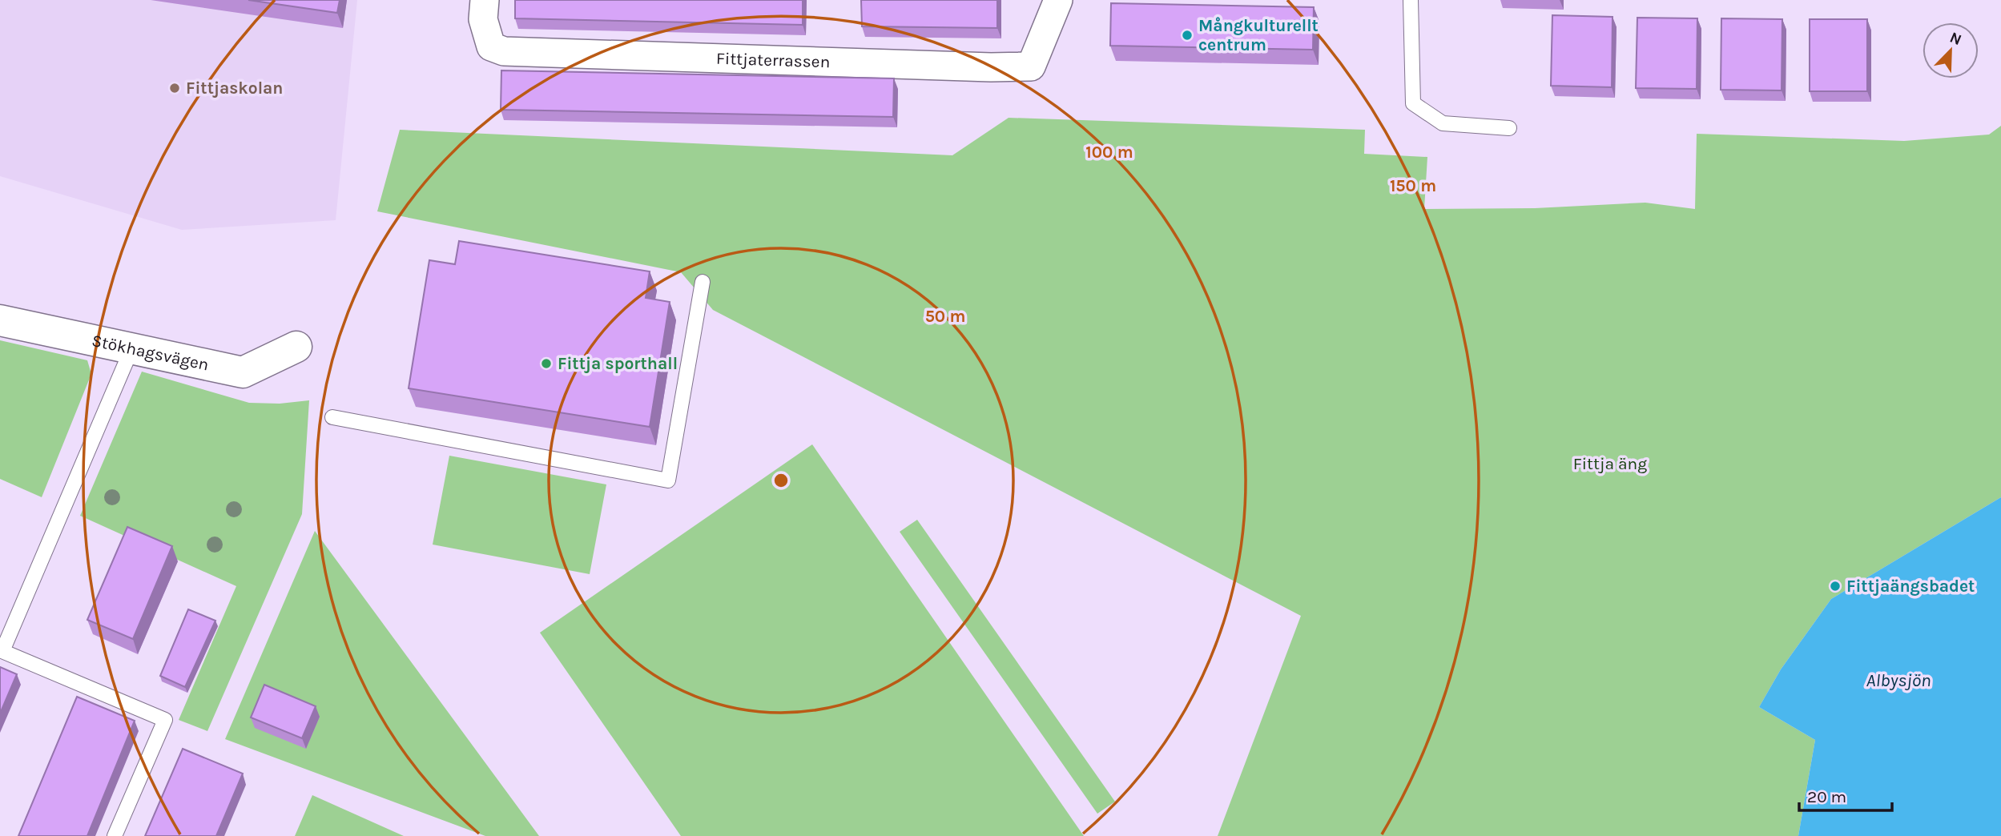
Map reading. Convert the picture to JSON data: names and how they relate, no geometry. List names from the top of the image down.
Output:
{
  "streets": {
    "street": ["Fittjaterrassen", "Stökhagsvägen"]
  },
  "water": ["Albysjön"],
  "parks": ["Fittja äng"],
  "places": [
    "Mångkulturellt centrum",
    "Fittjaskolan",
    "Fittja sporthall",
    "Fittjaängsbadet"
  ],
  "scale_bar": "20 m",
  "north": "top right",
  "rings": ["100 m", "150 m", "50 m"]
}
